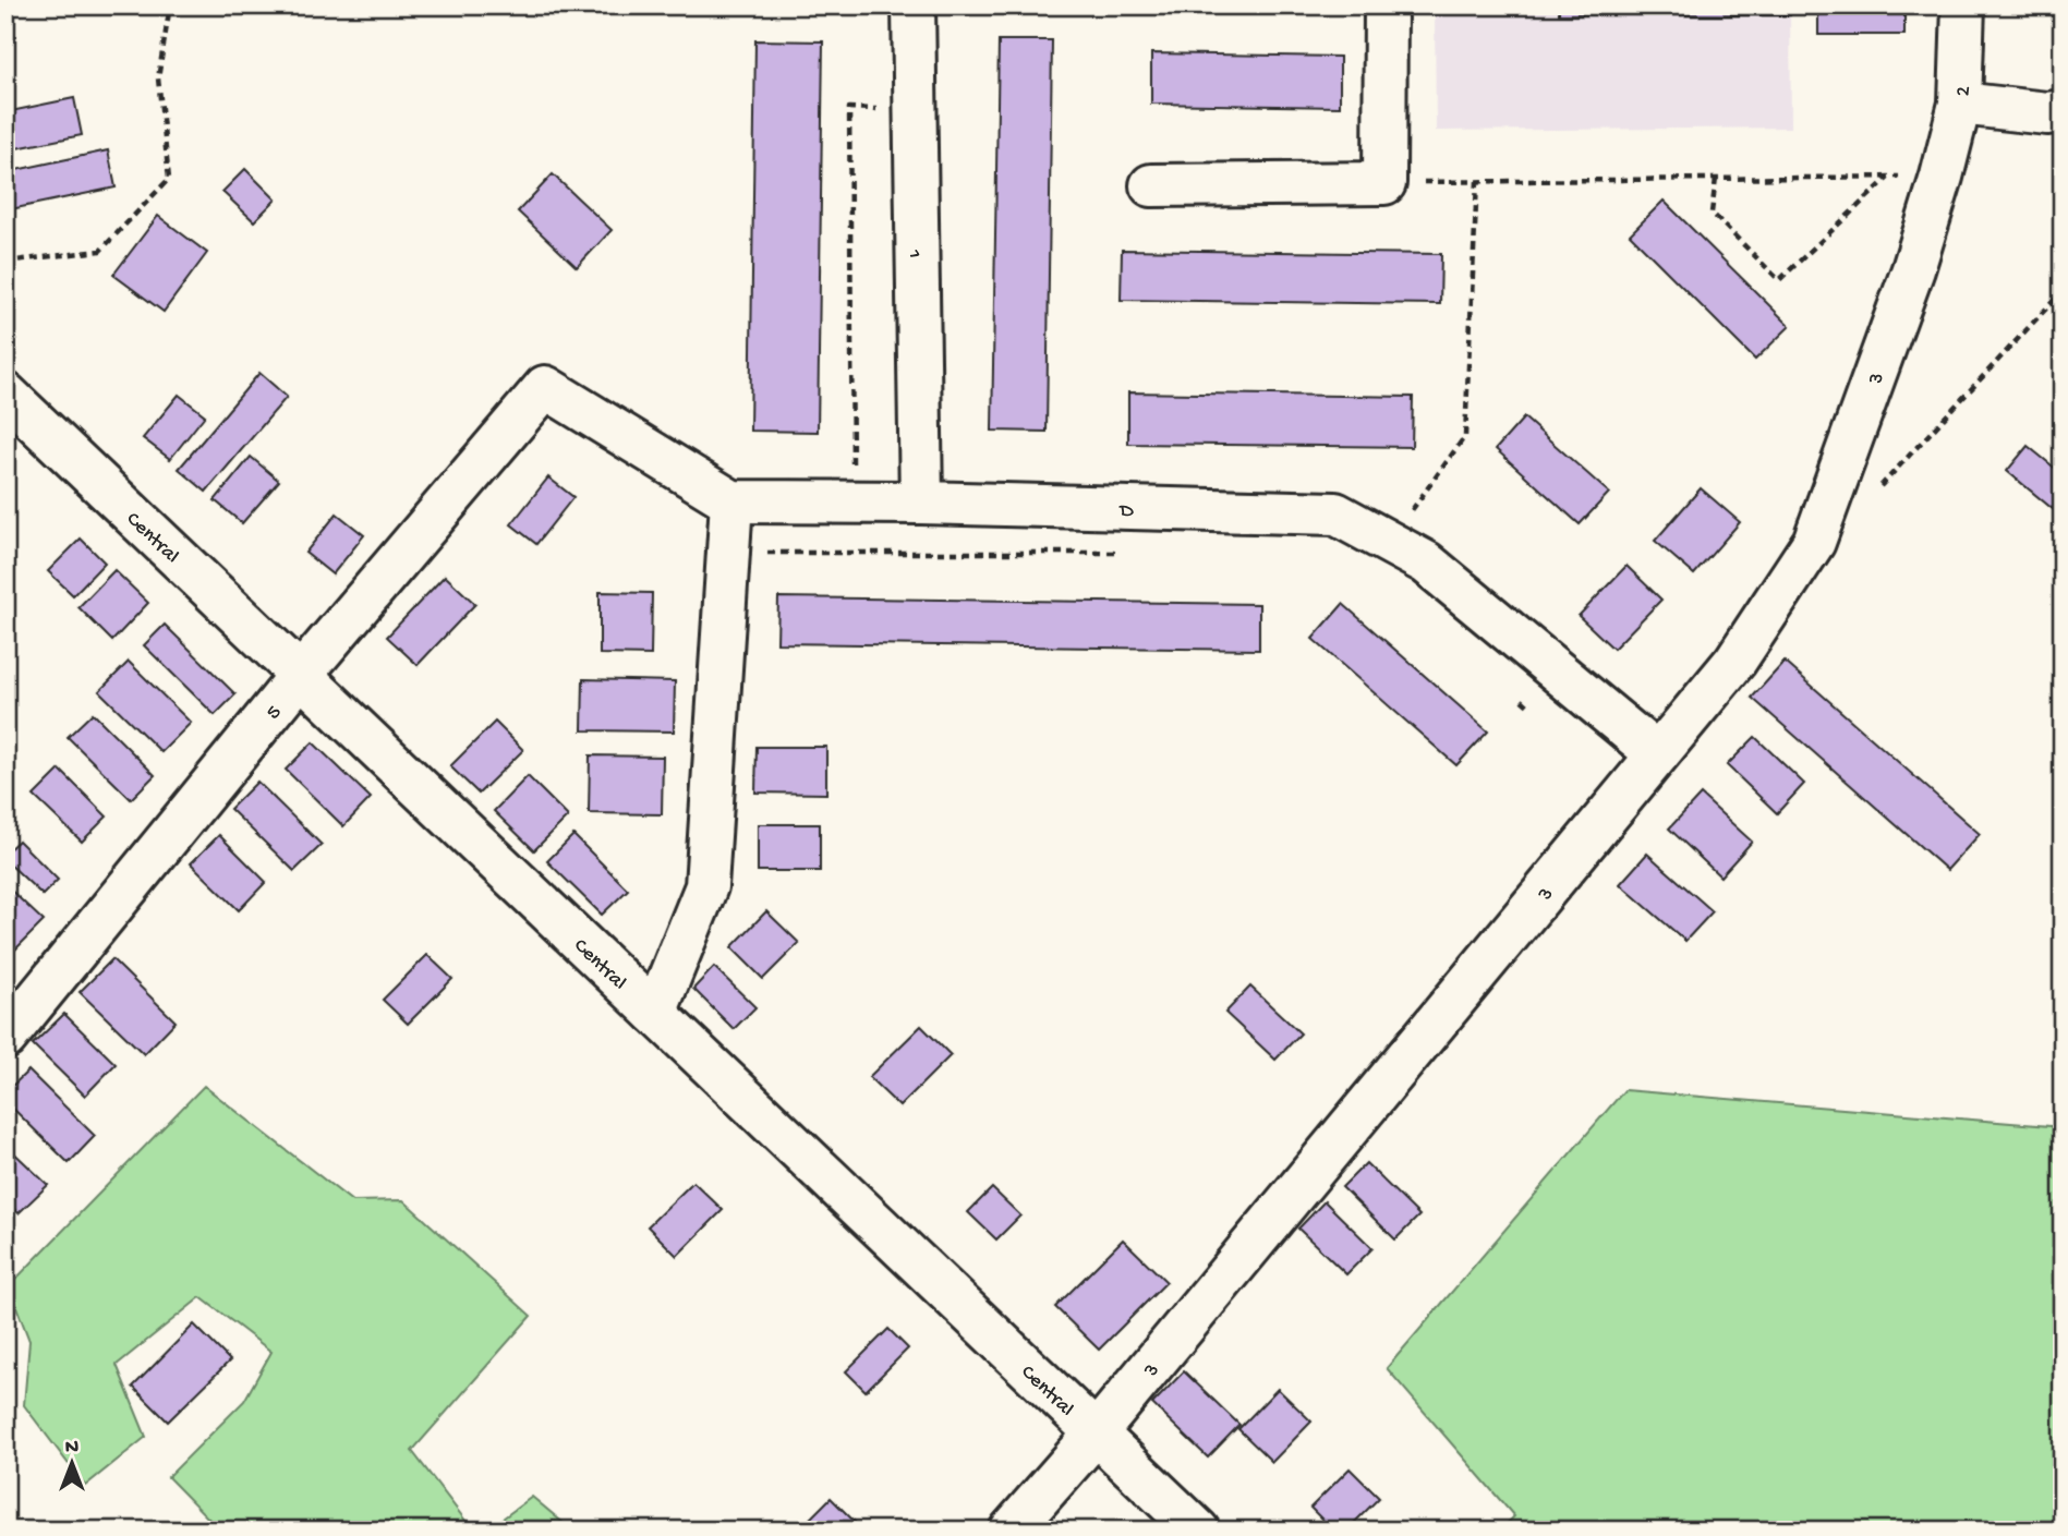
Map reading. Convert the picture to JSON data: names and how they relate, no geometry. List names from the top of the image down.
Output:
{
  "streets": {
    "street": [
      "2",
      "1",
      "3",
      "D",
      "Central",
      "5"
    ]
  },
  "crossings": [
    ["2", "3"],
    ["1", "D"],
    ["3", "D"],
    ["3", "Central"],
    ["D", "5"],
    ["Central", "5"]
  ],
  "north": "top"
}
